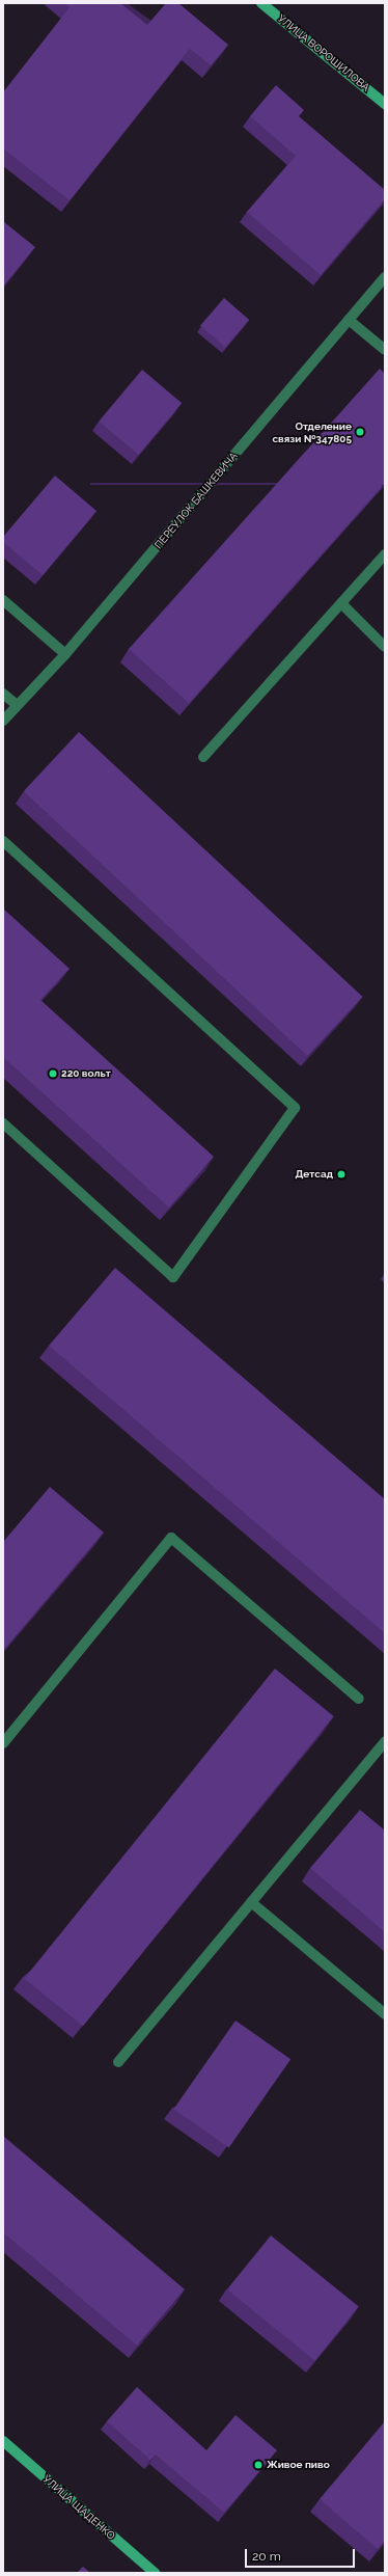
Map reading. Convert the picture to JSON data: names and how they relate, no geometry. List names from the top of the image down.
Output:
{
  "streets": {
    "street": ["УЛИЦА ВОРОШИЛОВА", "ПЕРЕУЛОК БАШКЕВИЧА", "УЛИЦА ЩАДЕНКО"]
  },
  "places": [
    "Отделение связи №347805",
    "220 вольт",
    "Детсад",
    "Живое пиво"
  ],
  "scale_bar": "20 m"
}
